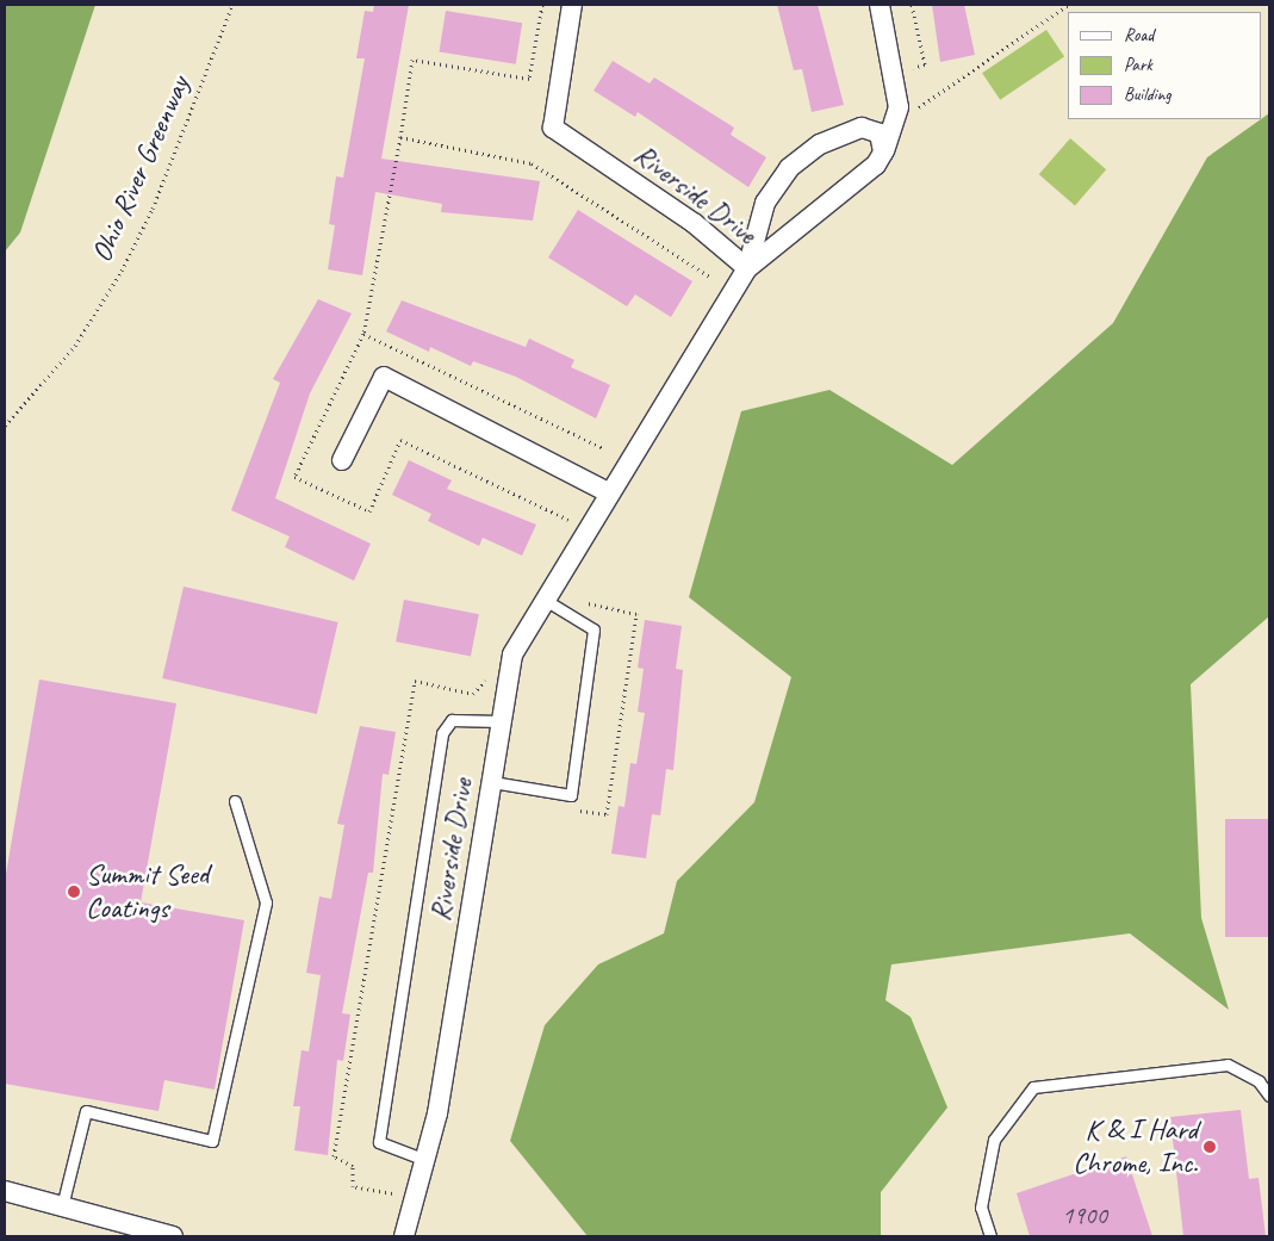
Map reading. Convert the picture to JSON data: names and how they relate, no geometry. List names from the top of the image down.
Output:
{
  "streets": {
    "street": ["Riverside Drive"],
    "path": ["Ohio River Greenway"]
  },
  "places": ["Summit Seed Coatings", "K & I Hard Chrome, Inc."],
  "house_numbers": ["1900"],
  "legend": ["Road", "Park", "Building"]
}
